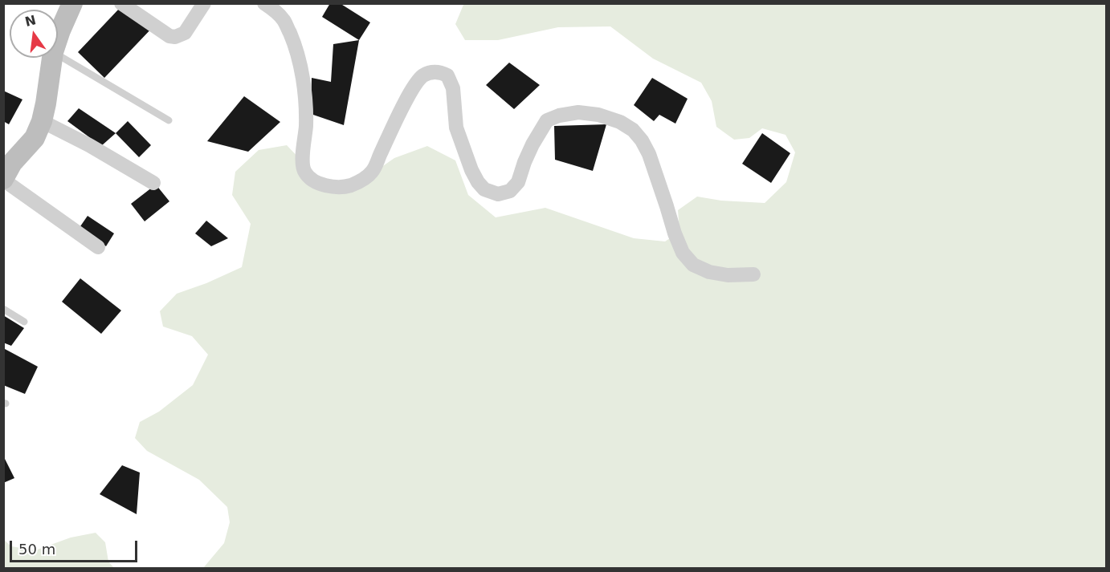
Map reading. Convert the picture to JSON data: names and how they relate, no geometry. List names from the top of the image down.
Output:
{
  "scale_bar": "50 m",
  "north": "top"
}
